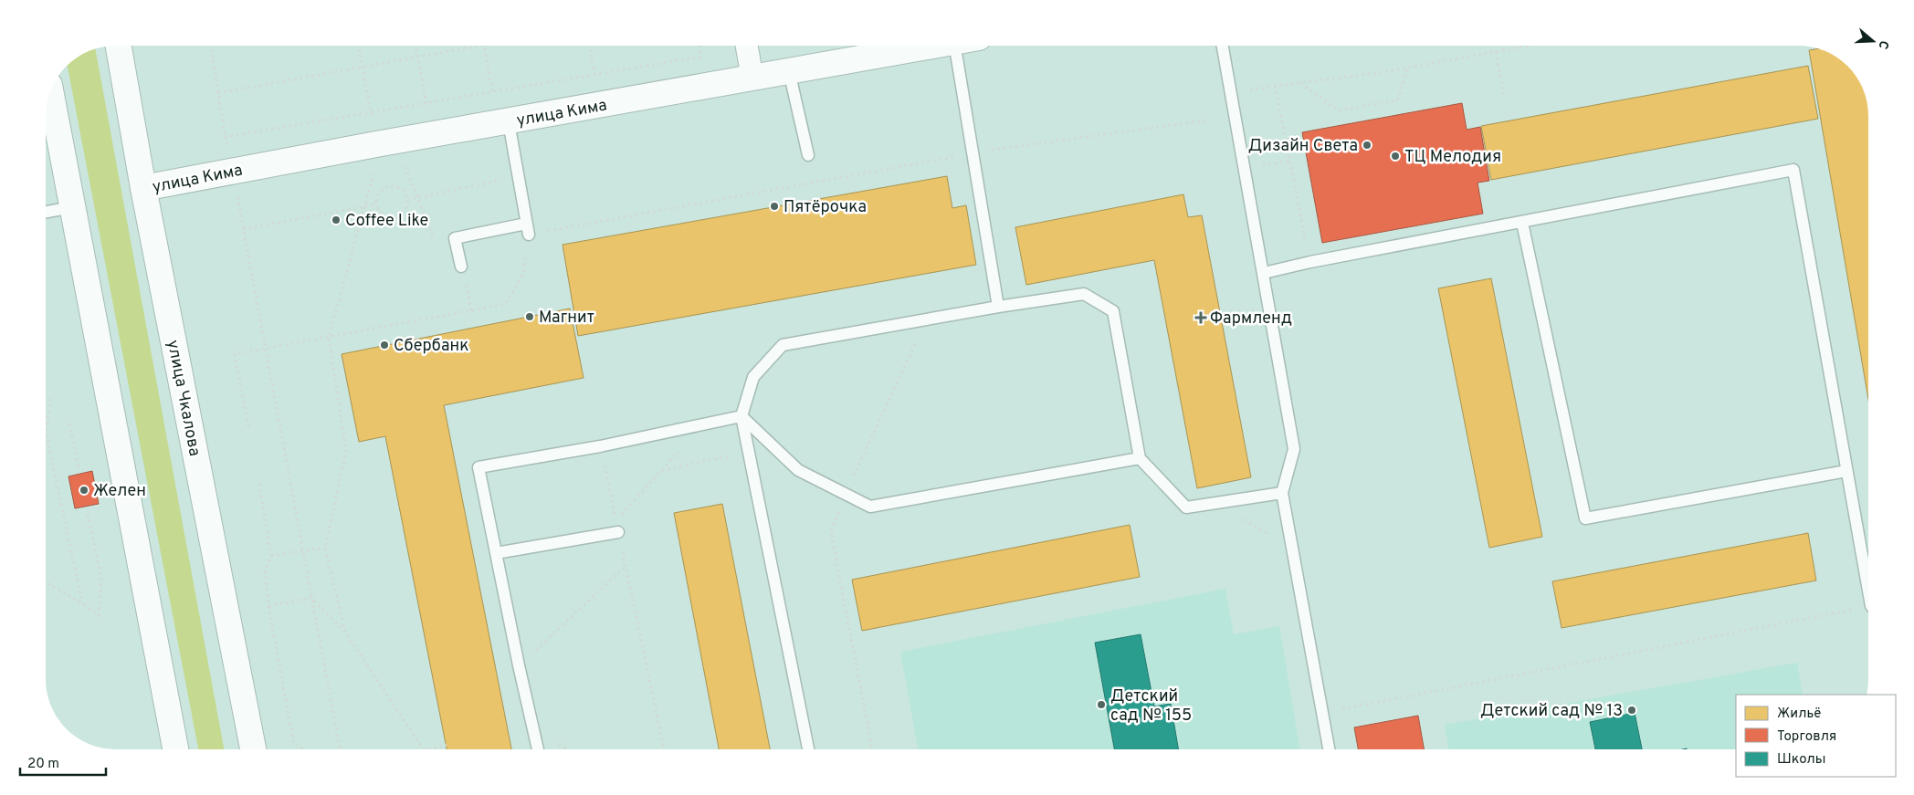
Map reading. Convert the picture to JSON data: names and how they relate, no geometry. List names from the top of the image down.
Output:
{
  "streets": {
    "main road": ["улица Кима", "улица Чкалова"]
  },
  "crossings": [
    ["улица Кима", "улица Чкалова"]
  ],
  "places": {
    "other": [
      "Дизайн Света",
      "ТЦ Мелодия",
      "Пятёрочка",
      "Coffee Like",
      "Магнит",
      "Сбербанк",
      "Желен",
      "Детский сад № 155",
      "Детский сад № 13"
    ],
    "health": ["Фармленд"]
  },
  "legend": ["Жильё", "Торговля", "Школы"],
  "scale_bar": "20 m",
  "north": "right"
}
